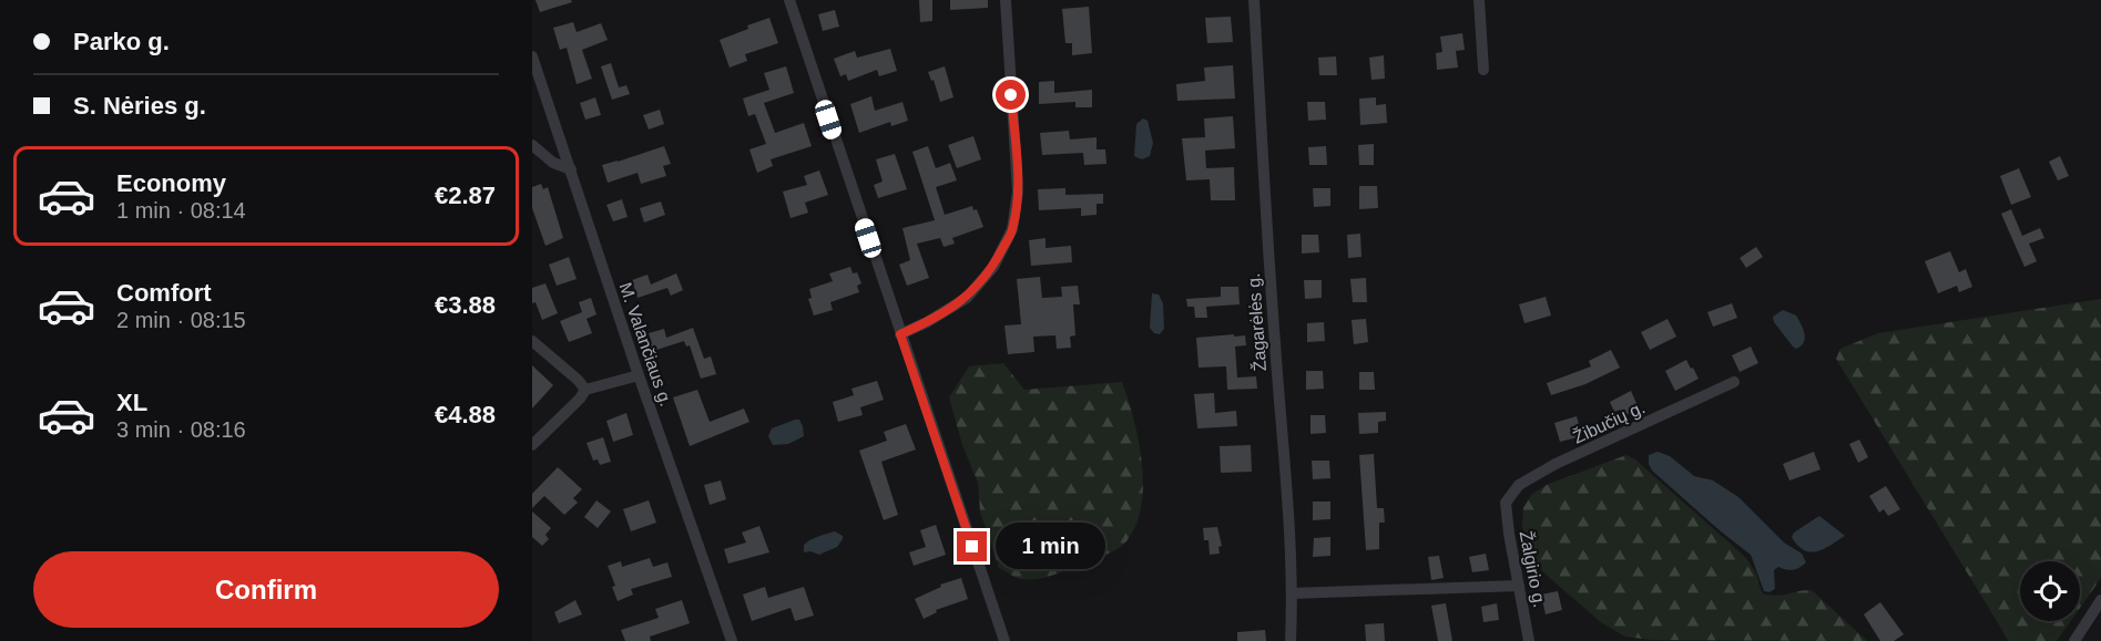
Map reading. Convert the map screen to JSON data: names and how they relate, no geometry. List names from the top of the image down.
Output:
{
  "streets": {
    "street": [
      "Žagarėlės g.",
      "M. Valančiaus g.",
      "Žibučių g.",
      "Žalgirio g."
    ]
  },
  "crossings": [
    ["Žibučių g.", "Žalgirio g."]
  ],
  "page": {
    "banner": ["Parko g.", "S. Nėries g."],
    "list": [
      {
        "name": "Economy",
        "note": "1 min · 08:14",
        "value": "€2.87"
      },
      {
        "name": "Comfort",
        "note": "2 min · 08:15",
        "value": "€3.88"
      },
      {
        "name": "XL",
        "note": "3 min · 08:16",
        "value": "€4.88"
      }
    ],
    "bubble": "1 min",
    "buttons": "Confirm"
  }
}
